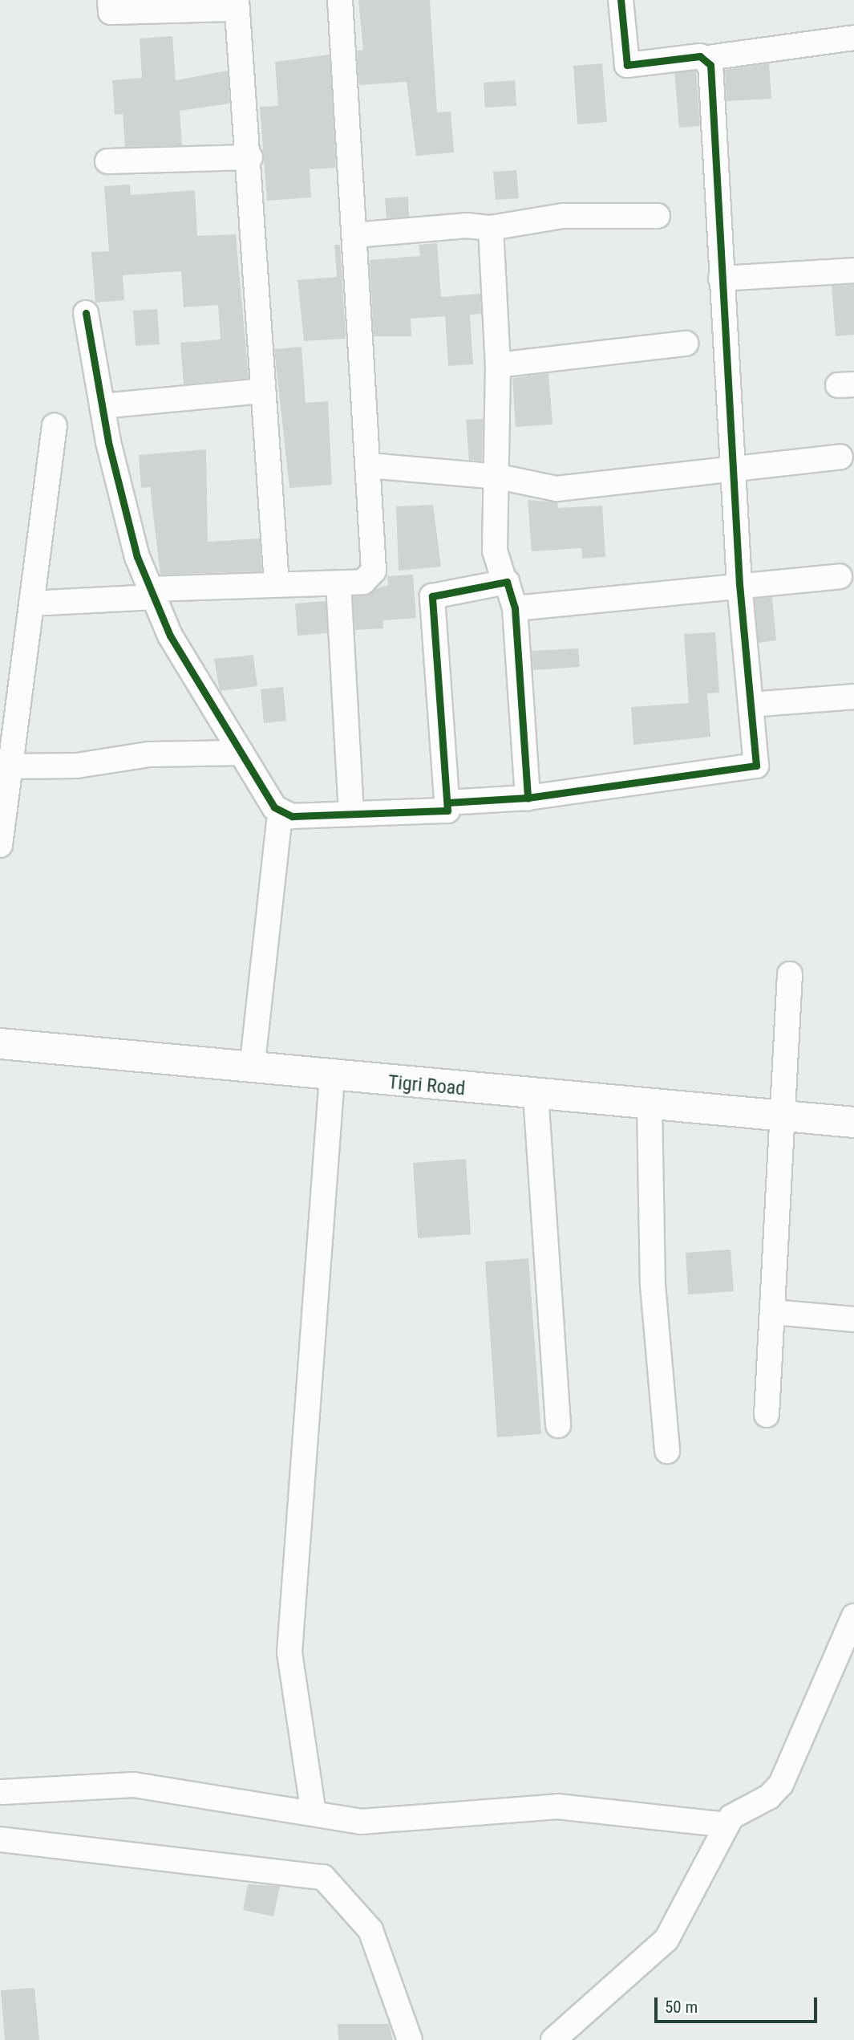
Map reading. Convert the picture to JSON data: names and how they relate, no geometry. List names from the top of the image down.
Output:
{
  "streets": {
    "street": ["Tigri Road"]
  },
  "scale_bar": "50 m"
}
